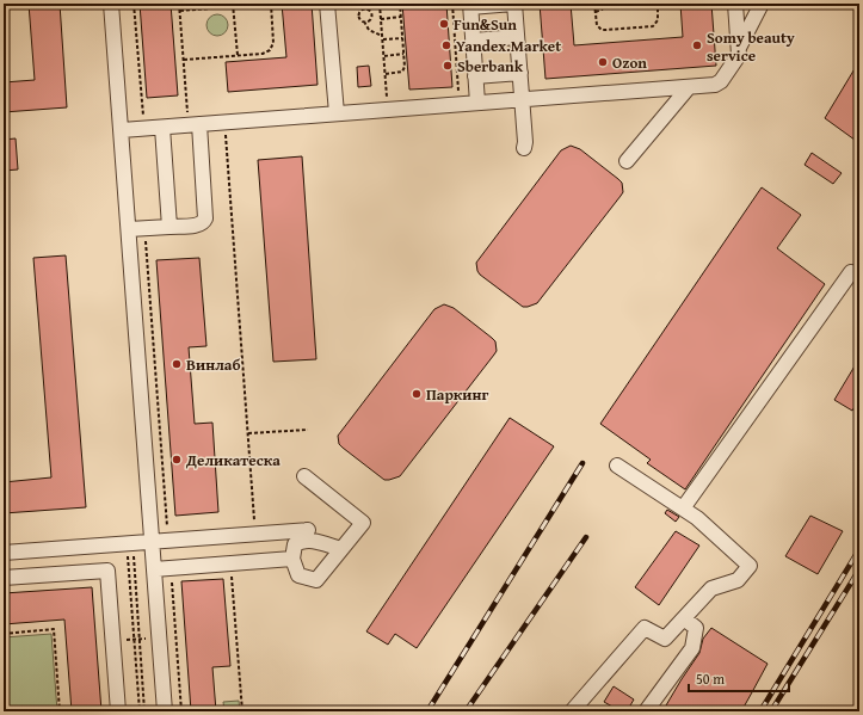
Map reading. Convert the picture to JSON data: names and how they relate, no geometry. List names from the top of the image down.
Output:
{
  "places": [
    "Fun&Sun",
    "Yandex.Market",
    "Somy beauty service",
    "Ozon",
    "Sberbank",
    "Винлаб",
    "Паркинг",
    "Деликатеска"
  ],
  "scale_bar": "50 m"
}
